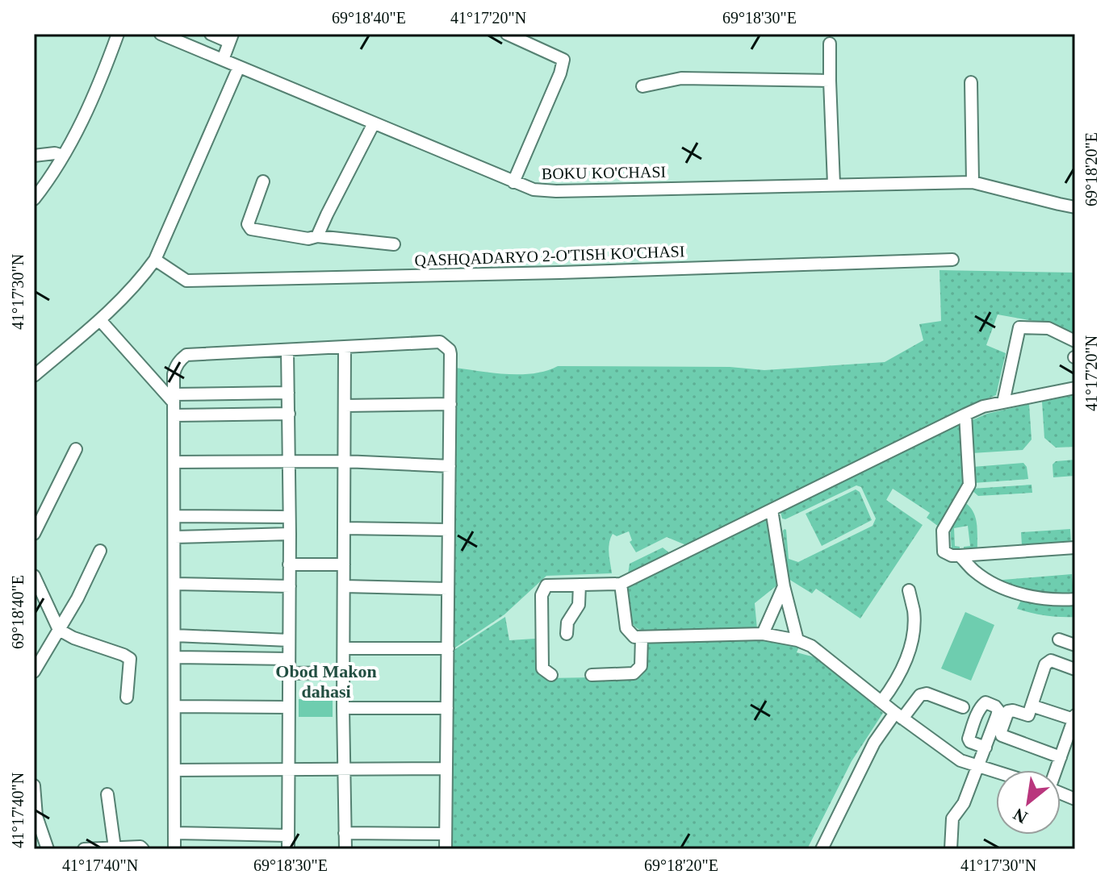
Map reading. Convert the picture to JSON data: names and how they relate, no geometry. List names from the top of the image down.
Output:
{
  "streets": {
    "street": ["BOKU KO'CHASI", "QASHQADARYO 2-O'TISH KO'CHASI"]
  },
  "districts": ["Obod Makon dahasi"],
  "north": "bottom left",
  "coordinates": [
    "69°18'40\"E",
    "41°17'20\"N",
    "69°18'30\"E",
    "69°18'20\"E",
    "41°17'30\"N",
    "41°17'40\"N"
  ]
}
